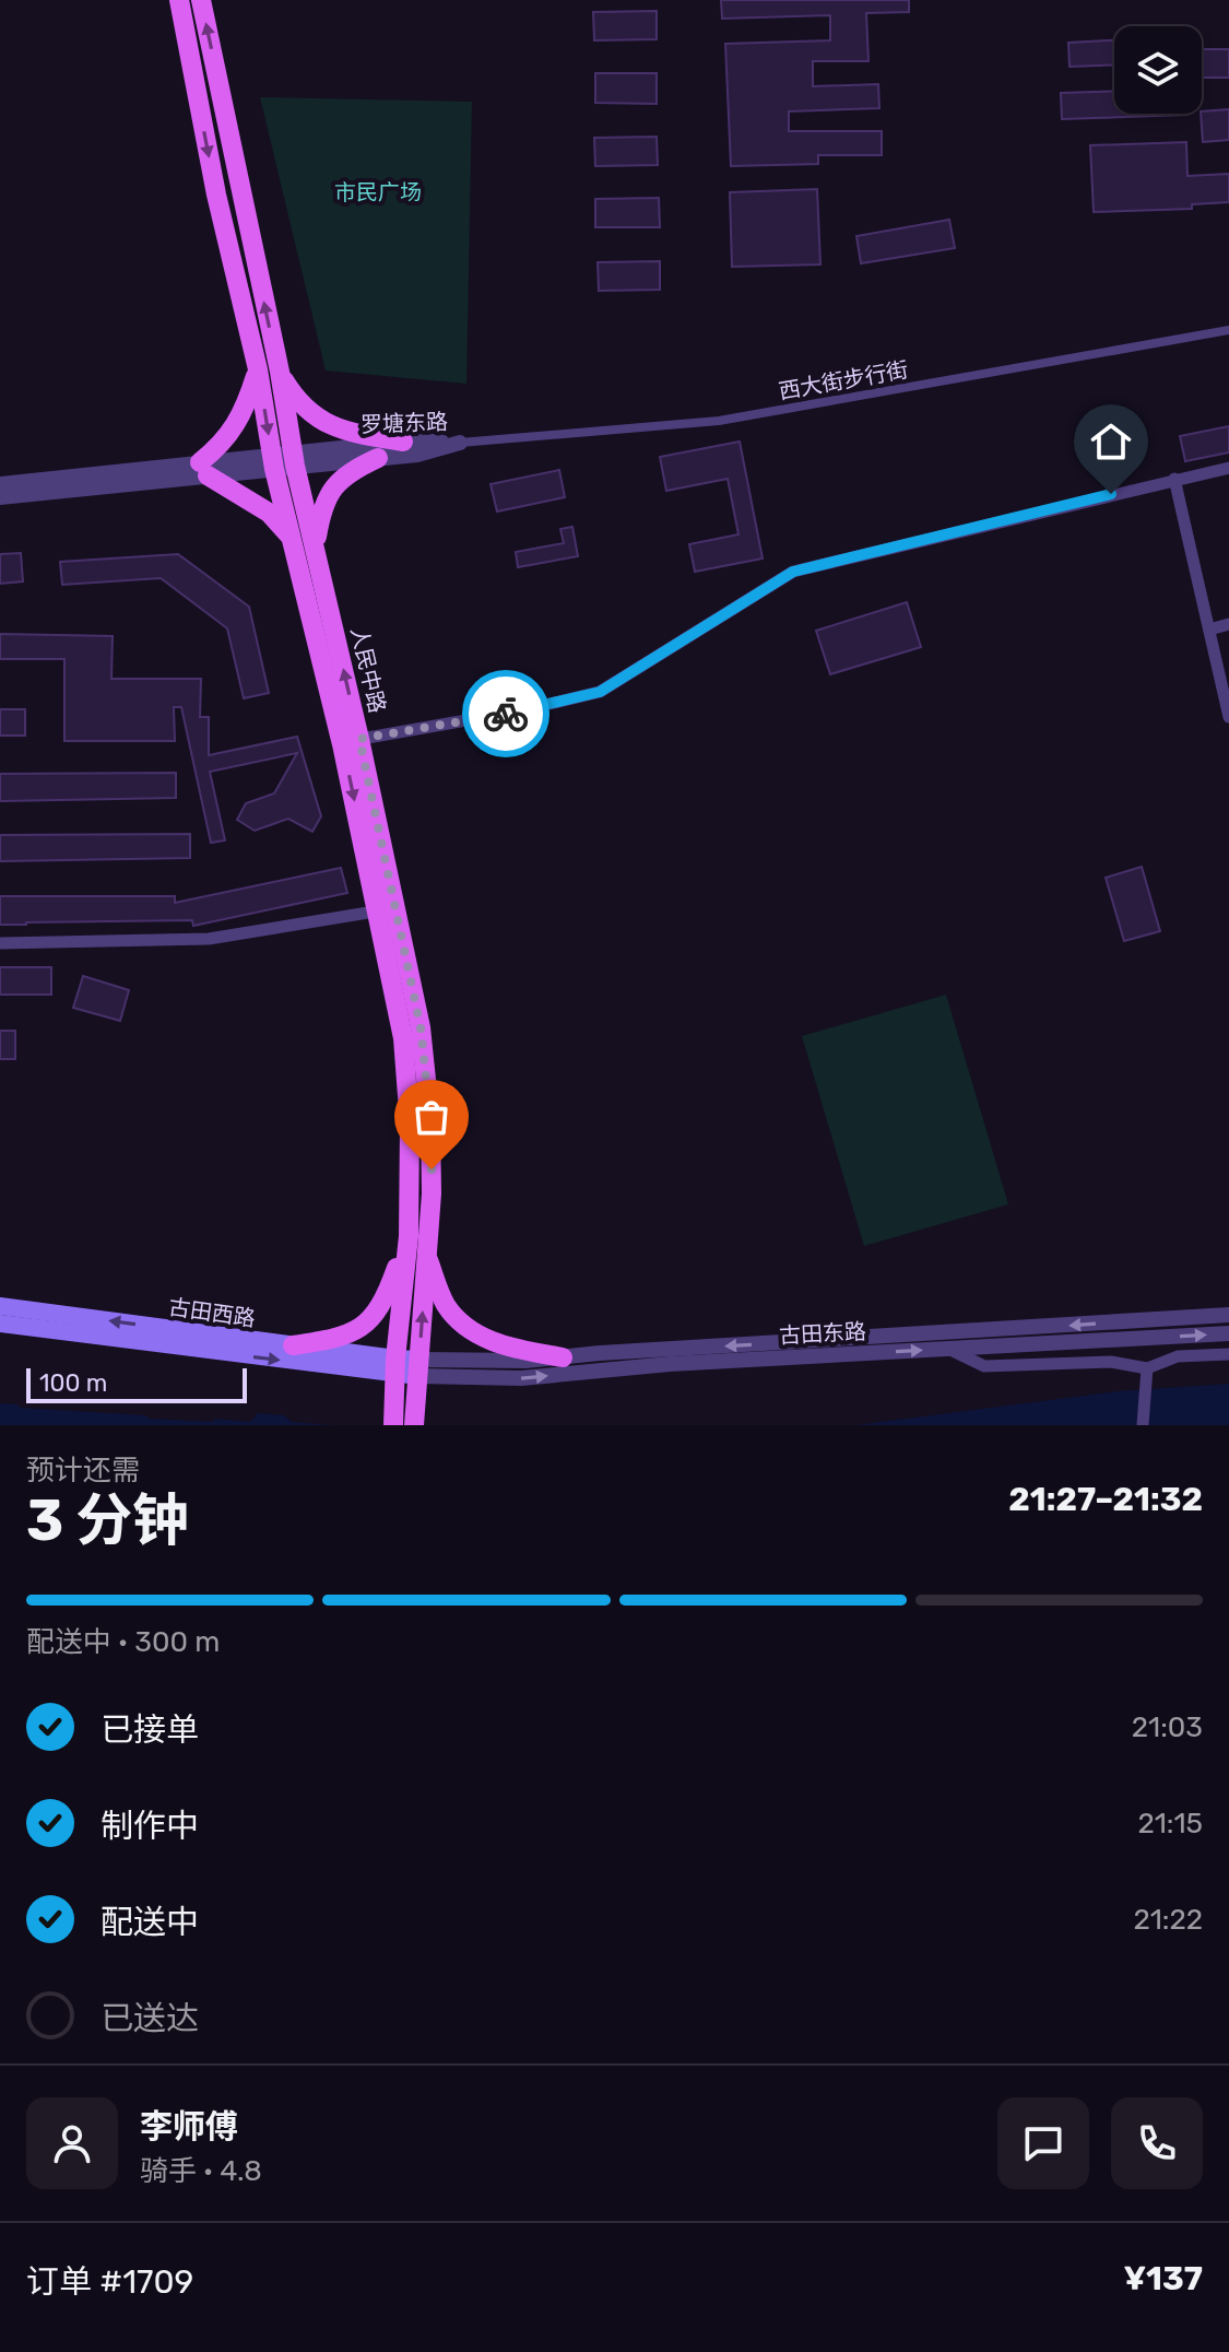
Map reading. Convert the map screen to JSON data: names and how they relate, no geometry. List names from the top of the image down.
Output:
{
  "streets": {
    "main road": ["人民中路", "古田西路"],
    "street": ["西大街步行街", "罗塘东路", "古田东路"]
  },
  "crossings": [
    ["西大街步行街", "罗塘东路"],
    ["罗塘东路", "人民中路"],
    ["人民中路", "古田西路"],
    ["人民中路", "古田东路"],
    ["古田西路", "古田东路"]
  ],
  "parks": ["市民广场"],
  "scale_bar": "100 m",
  "page": {
    "scale": "100 m",
    "heading": ["3 分钟", "预计还需", "21:27–21:32"],
    "panel": [
      "李师傅",
      "骑手 · 4.8",
      "订单 #1709",
      "¥137"
    ],
    "bar": "配送中 · 300 m",
    "list": [
      ["已接单", "21:03"],
      ["制作中", "21:15"],
      ["配送中", "21:22"],
      "已送达"
    ]
  }
}
